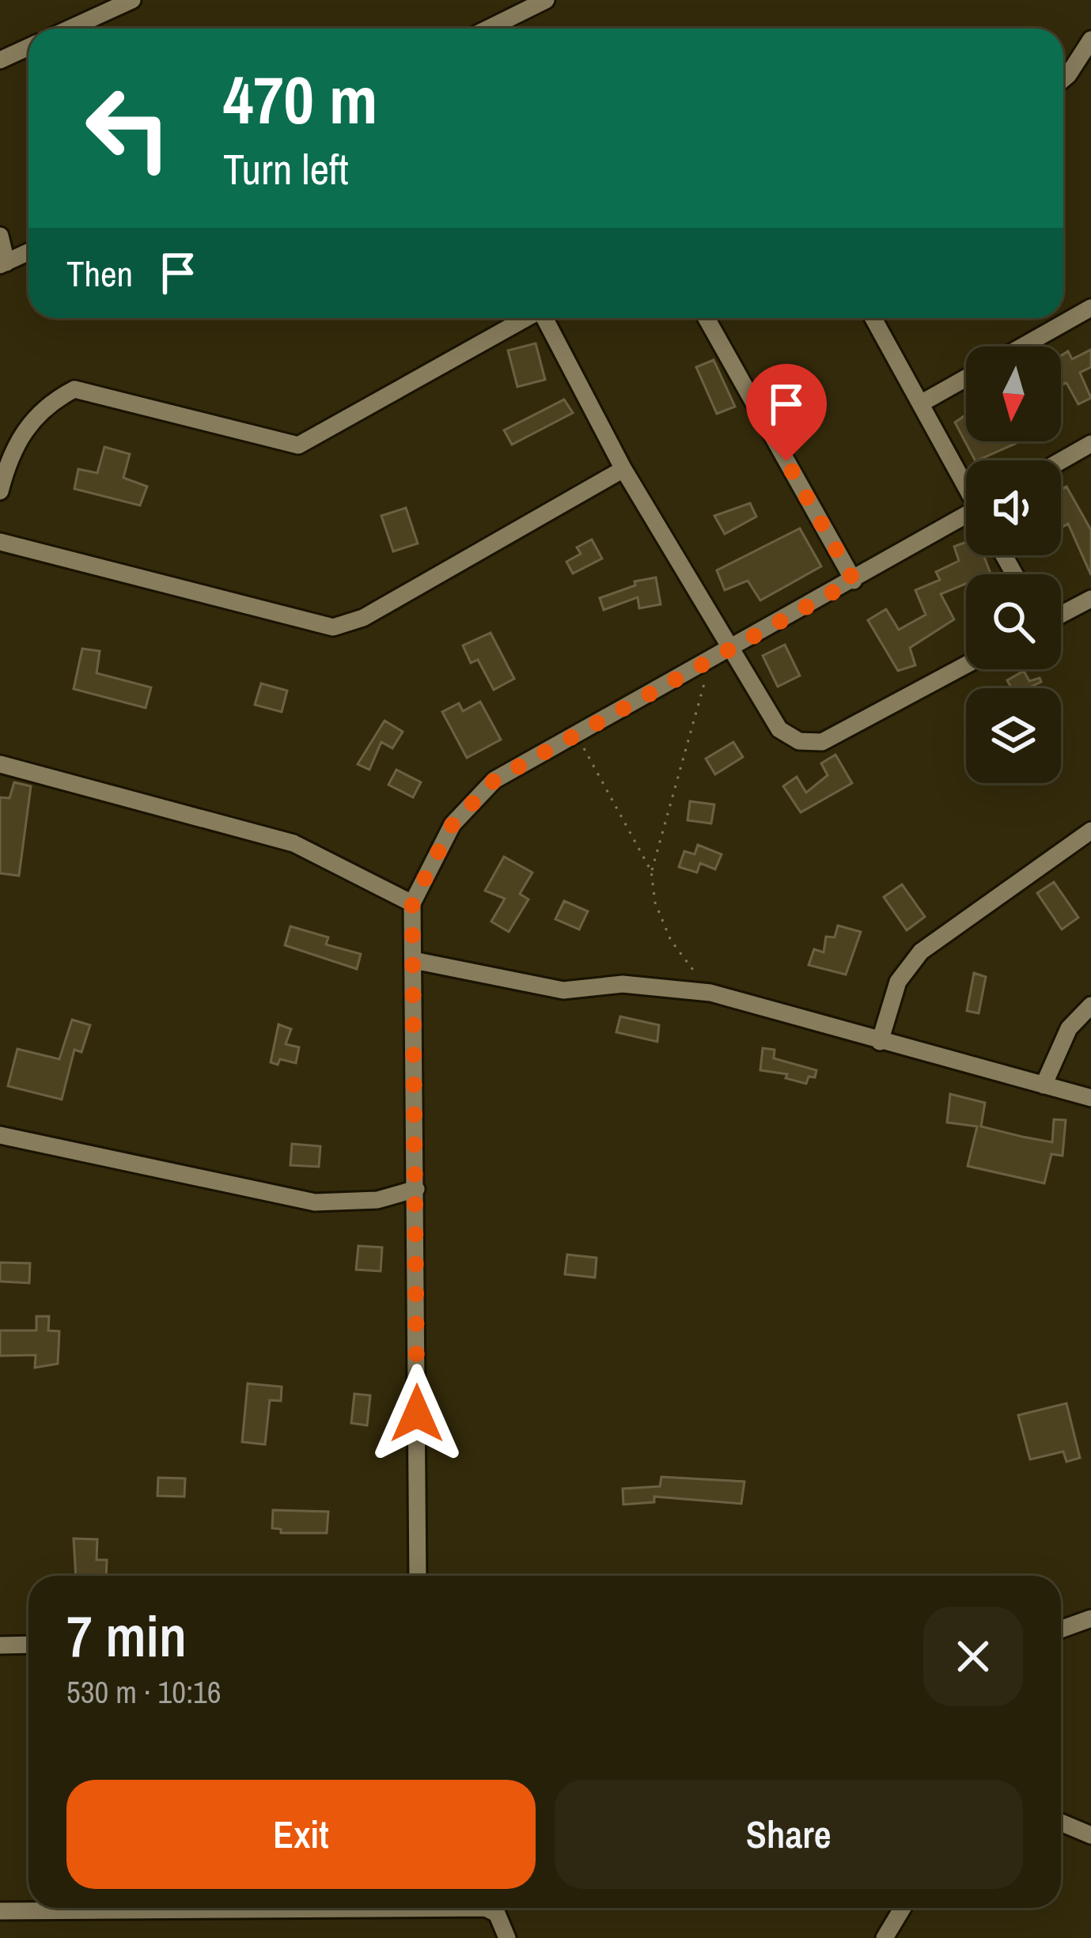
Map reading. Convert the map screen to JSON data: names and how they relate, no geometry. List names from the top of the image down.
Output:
{
  "north": "bottom",
  "page": {
    "turn": ["470 m", "Turn left"],
    "then": "Then",
    "heading": ["7 min", "530 m · 10:16"],
    "buttons": ["Exit", "Share"]
  }
}
